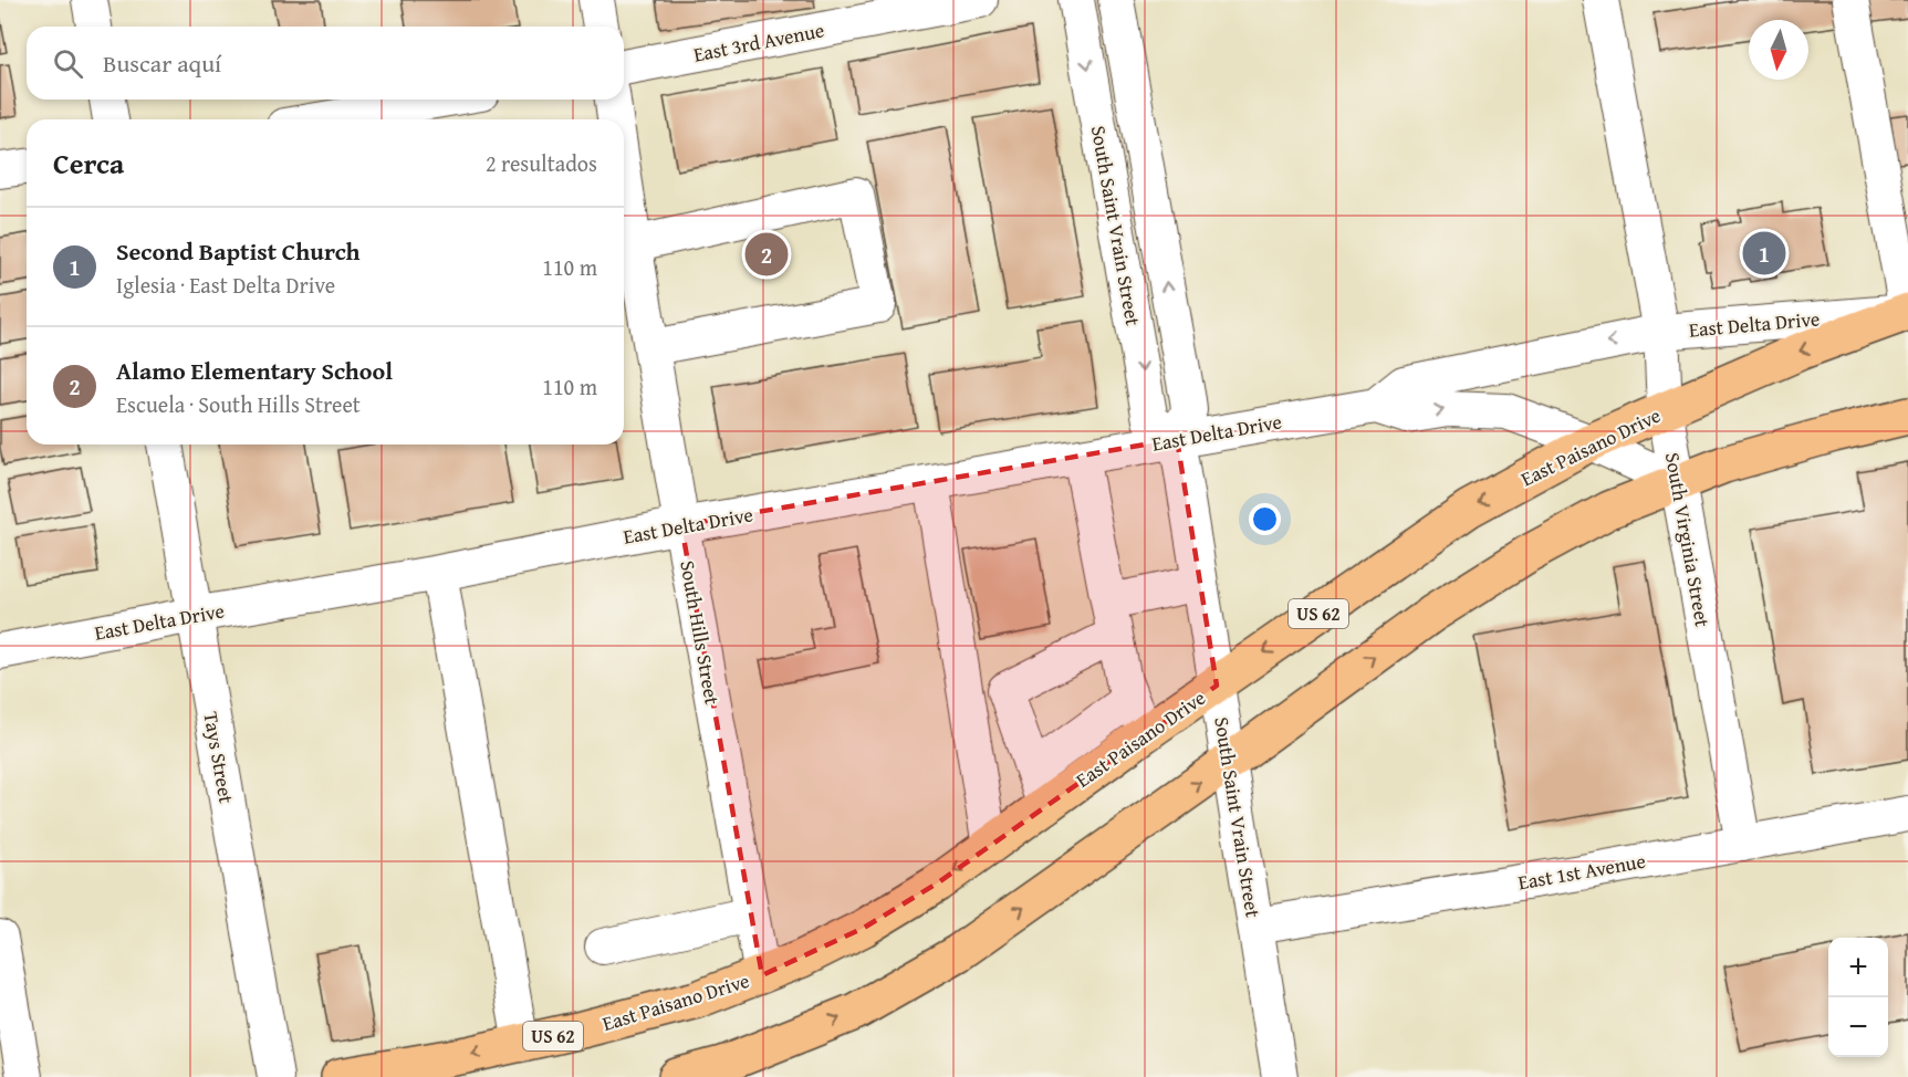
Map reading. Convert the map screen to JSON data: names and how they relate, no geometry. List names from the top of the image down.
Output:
{
  "streets": {
    "main road": ["East Paisano Drive", "US 62"],
    "street": [
      "East 3rd Avenue",
      "South Saint Vrain Street",
      "East Delta Drive",
      "South Virginia Street",
      "South Hills Street",
      "Tays Street",
      "East 1st Avenue"
    ]
  },
  "crossings": [
    ["South Saint Vrain Street", "East Delta Drive"],
    ["South Saint Vrain Street", "East Paisano Drive"],
    ["South Saint Vrain Street", "East 1st Avenue"],
    ["East Delta Drive", "East Paisano Drive"],
    ["East Delta Drive", "South Virginia Street"],
    ["East Delta Drive", "South Hills Street"],
    ["East Delta Drive", "Tays Street"],
    ["East Paisano Drive", "South Virginia Street"],
    ["East Paisano Drive", "South Hills Street"],
    ["South Virginia Street", "East 1st Avenue"]
  ],
  "north": "bottom",
  "page": {
    "search": "Buscar aquí",
    "heading": ["Cerca", "2 resultados"],
    "list": [
      {
        "mark": "1",
        "name": "Second Baptist Church",
        "note": "Iglesia · East Delta Drive",
        "value": "110 m"
      },
      {
        "mark": "2",
        "name": "Alamo Elementary School",
        "note": "Escuela · South Hills Street",
        "value": "110 m"
      }
    ],
    "pins": ["1", "2"],
    "map_buttons": ["+", "−"]
  }
}
